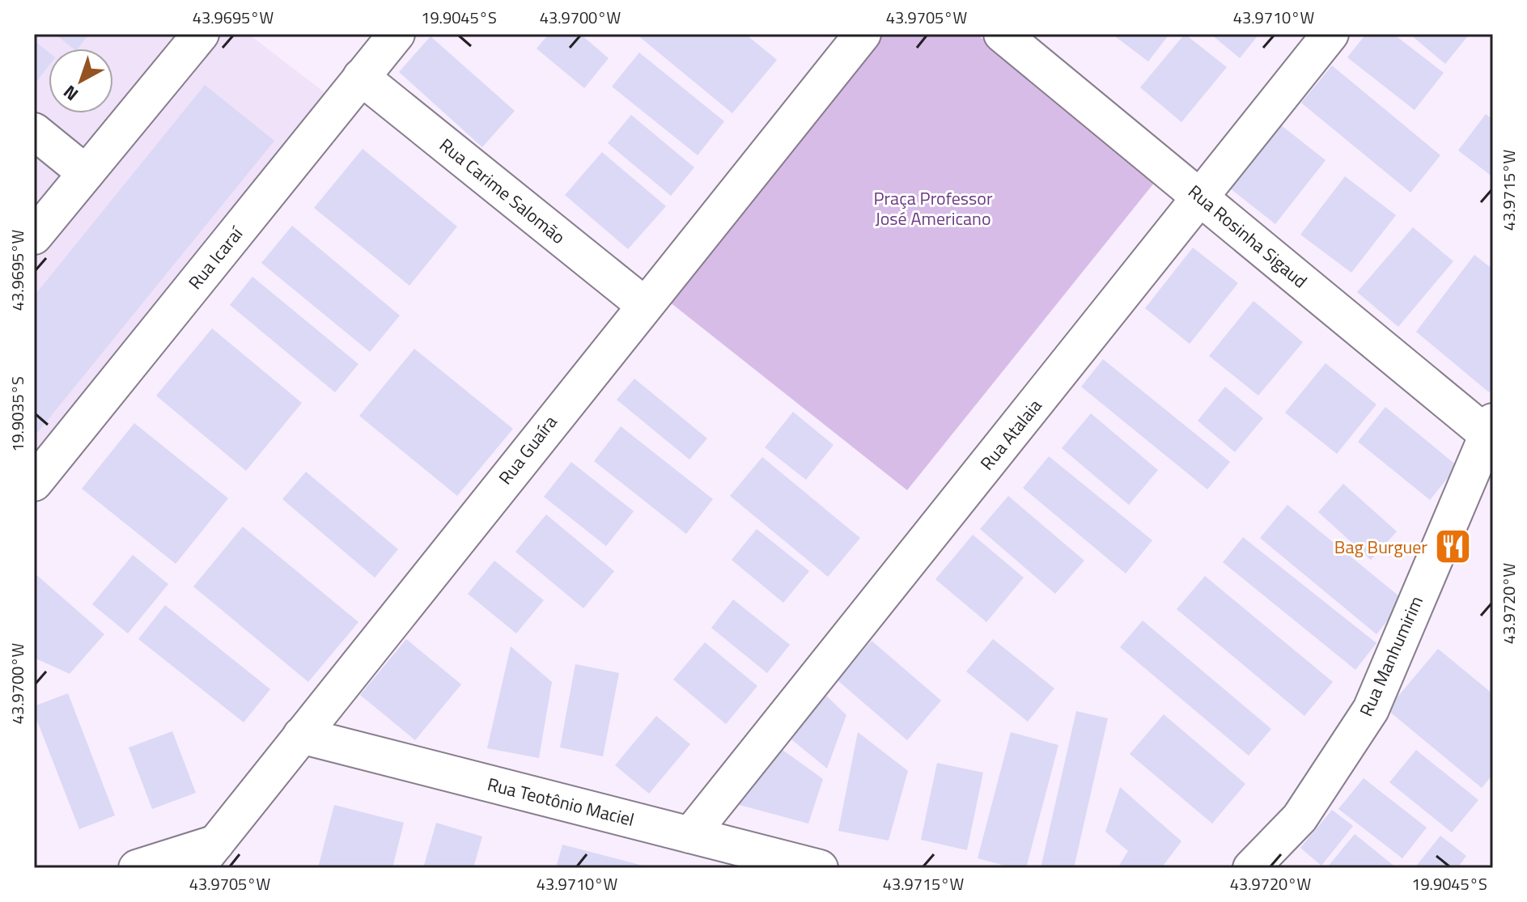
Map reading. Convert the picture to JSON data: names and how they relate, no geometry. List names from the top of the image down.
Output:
{
  "streets": {
    "street": [
      "Rua Carime Salomão",
      "Rua Rosinha Sigaud",
      "Rua Icaraí",
      "Rua Atalaia",
      "Rua Guaíra",
      "Rua Manhumirim",
      "Rua Teotônio Maciel"
    ]
  },
  "crossings": [
    ["Rua Carime Salomão", "Rua Icaraí"],
    ["Rua Carime Salomão", "Rua Guaíra"],
    ["Rua Rosinha Sigaud", "Rua Atalaia"],
    ["Rua Rosinha Sigaud", "Rua Manhumirim"],
    ["Rua Atalaia", "Rua Teotônio Maciel"],
    ["Rua Guaíra", "Rua Teotônio Maciel"]
  ],
  "parks": ["Praça Professor José Americano"],
  "places": {
    "restaurant": ["Bag Burguer"]
  },
  "north": "bottom left",
  "coordinates": [
    "43.9695°W",
    "19.9045°S",
    "43.9700°W",
    "43.9705°W",
    "43.9710°W",
    "43.9715°W",
    "19.9035°S",
    "43.9720°W"
  ]
}
